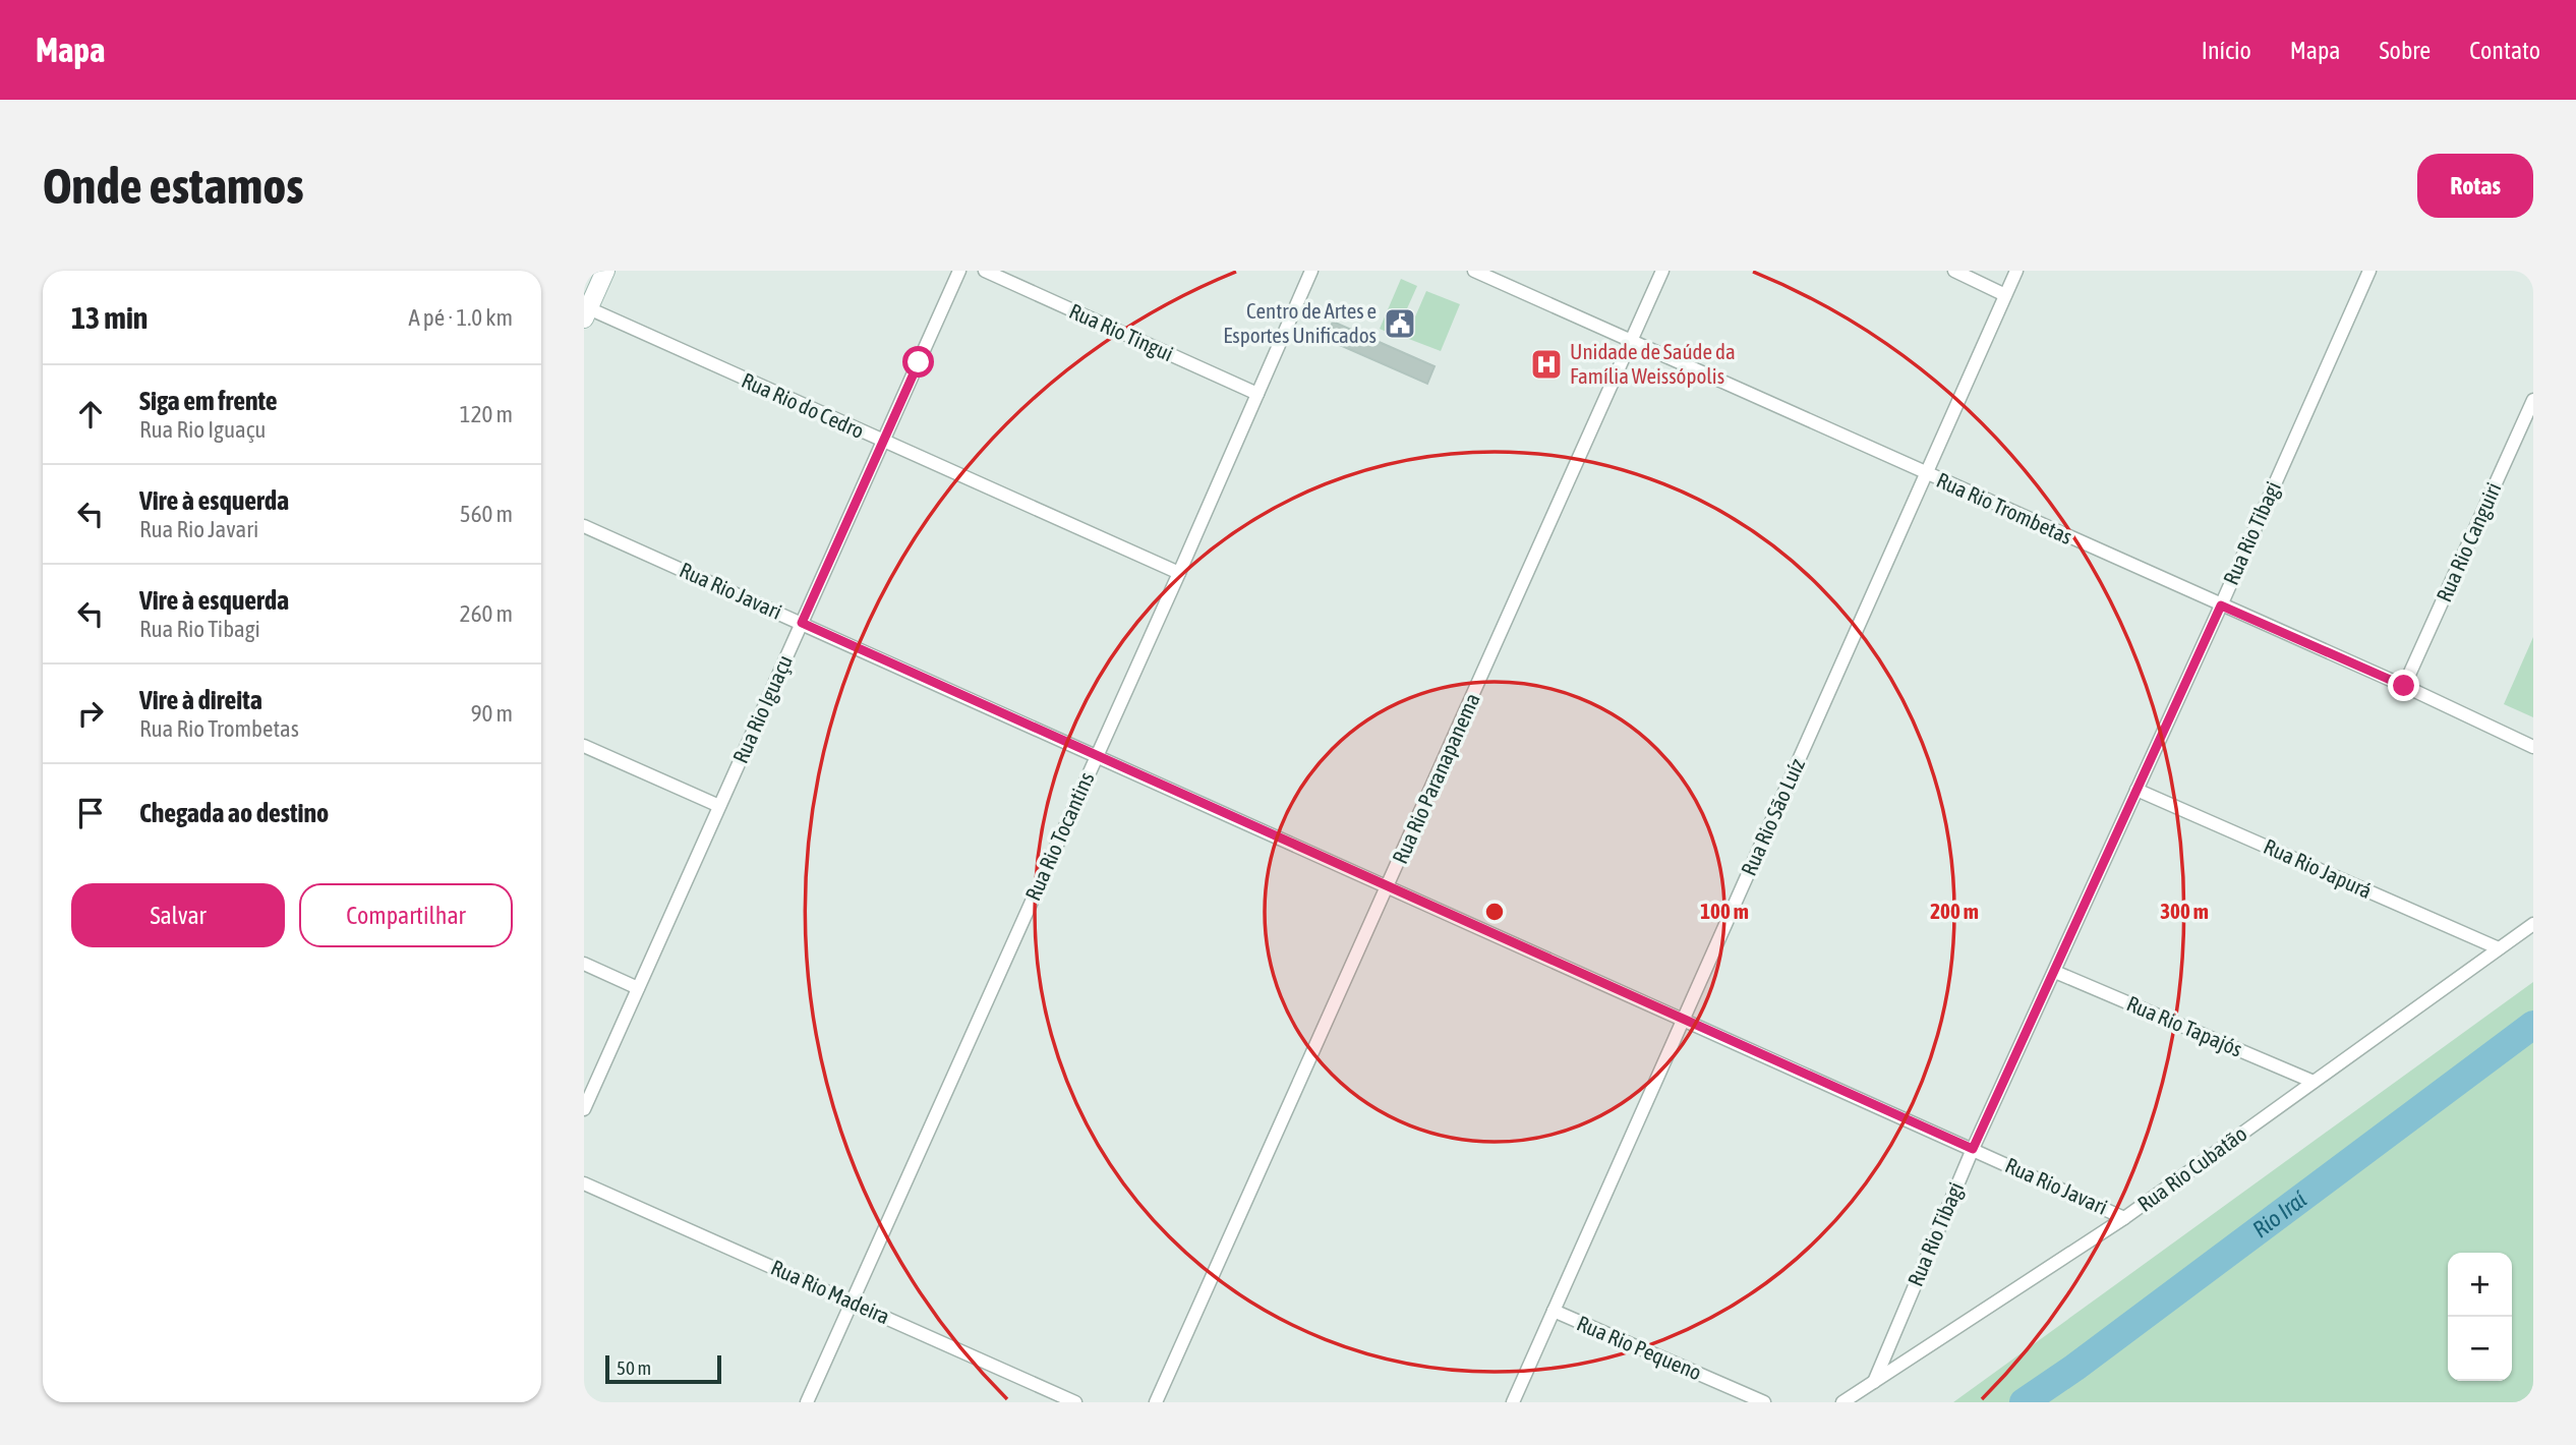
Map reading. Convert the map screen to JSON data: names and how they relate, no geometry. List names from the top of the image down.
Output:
{
  "streets": {
    "street": [
      "Rua Rio Tingui",
      "Rua Rio do Cedro",
      "Rua Rio Trombetas",
      "Rua Rio Tibagi",
      "Rua Rio Canguiri",
      "Rua Rio Javari",
      "Rua Rio Iguaçu",
      "Rua Rio Paranapanema",
      "Rua Rio São Luíz",
      "Rua Rio Tocantins",
      "Rua Rio Japurá",
      "Rua Rio Tapajós",
      "Rua Rio Cubatão",
      "Rua Rio Madeira",
      "Rua Rio Pequeno"
    ]
  },
  "crossings": [
    ["Rua Rio Tingui", "Rua Rio Tocantins"],
    ["Rua Rio do Cedro", "Rua Rio Iguaçu"],
    ["Rua Rio do Cedro", "Rua Rio Tocantins"],
    ["Rua Rio Trombetas", "Rua Rio Tibagi"],
    ["Rua Rio Trombetas", "Rua Rio Canguiri"],
    ["Rua Rio Trombetas", "Rua Rio Paranapanema"],
    ["Rua Rio Trombetas", "Rua Rio São Luíz"],
    ["Rua Rio Tibagi", "Rua Rio Javari"],
    ["Rua Rio Tibagi", "Rua Rio Japurá"],
    ["Rua Rio Tibagi", "Rua Rio Tapajós"],
    ["Rua Rio Tibagi", "Rua Rio Cubatão"],
    ["Rua Rio Javari", "Rua Rio Iguaçu"],
    ["Rua Rio Javari", "Rua Rio Paranapanema"],
    ["Rua Rio Javari", "Rua Rio São Luíz"],
    ["Rua Rio Javari", "Rua Rio Tocantins"],
    ["Rua Rio Javari", "Rua Rio Cubatão"],
    ["Rua Rio São Luíz", "Rua Rio Pequeno"],
    ["Rua Rio Tocantins", "Rua Rio Madeira"],
    ["Rua Rio Japurá", "Rua Rio Cubatão"],
    ["Rua Rio Tapajós", "Rua Rio Cubatão"]
  ],
  "water": ["Rio Iraí"],
  "places": {
    "public building": ["Centro de Artes e Esportes Unificados"],
    "hospital": ["Unidade de Saúde da Família Weissópolis"]
  },
  "scale_bar": "50 m",
  "page": {
    "header": "Mapa",
    "nav": [
      "Início",
      "Mapa",
      "Sobre",
      "Contato"
    ],
    "buttons": [
      "Rotas",
      ["Salvar", "Compartilhar"]
    ],
    "title": "Onde estamos",
    "heading": ["13 min", "A pé · 1.0 km"],
    "list": [
      ["Siga em frente", "Rua Rio Iguaçu", "120 m"],
      ["Vire à esquerda", "Rua Rio Javari", "560 m"],
      ["Vire à esquerda", "Rua Rio Tibagi", "260 m"],
      ["Vire à direita", "Rua Rio Trombetas", "90 m"],
      "Chegada ao destino"
    ],
    "map_buttons": ["+", "−"],
    "scale": "50 m"
  },
  "rings": ["100 m", "200 m", "300 m"]
}
